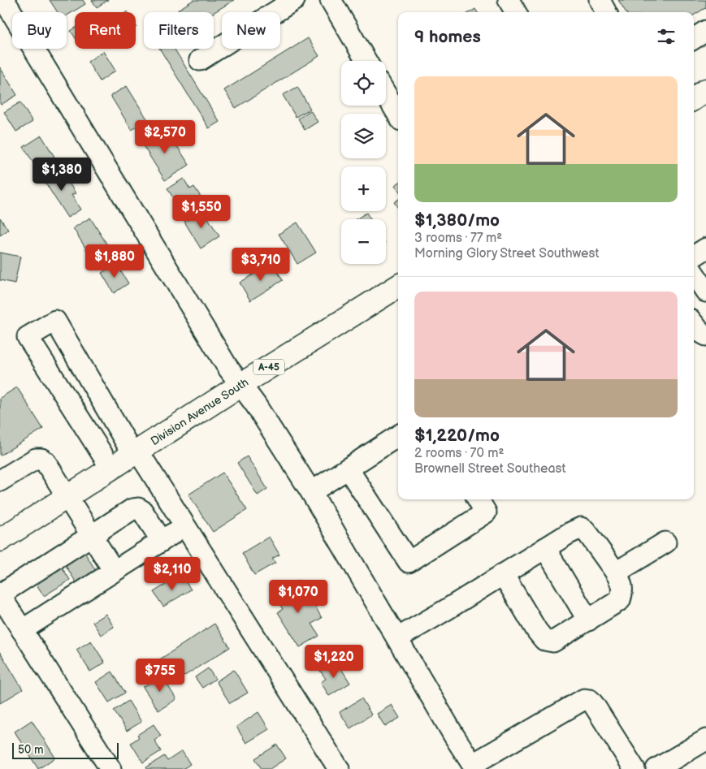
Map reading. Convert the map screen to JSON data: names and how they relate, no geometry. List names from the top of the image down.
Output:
{
  "streets": {
    "main road": ["A-45", "Division Avenue South"]
  },
  "scale_bar": "50 m",
  "page": {
    "chip": [
      "Buy",
      "Rent",
      "Filters",
      "New"
    ],
    "heading": "9 homes",
    "map_buttons": ["+", "−"],
    "list": [
      {
        "name": "$1,380/mo",
        "note": "3 rooms · 77 m² · Morning Glory Street Southwest"
      },
      {
        "name": "$1,220/mo",
        "note": "2 rooms · 70 m² · Brownell Street Southeast"
      }
    ],
    "price": [
      "$2,570",
      "$1,380",
      "$1,550",
      "$1,880",
      "$3,710",
      "$2,110",
      "$1,070",
      "$1,220",
      "$755"
    ],
    "scale": "50 m"
  }
}
